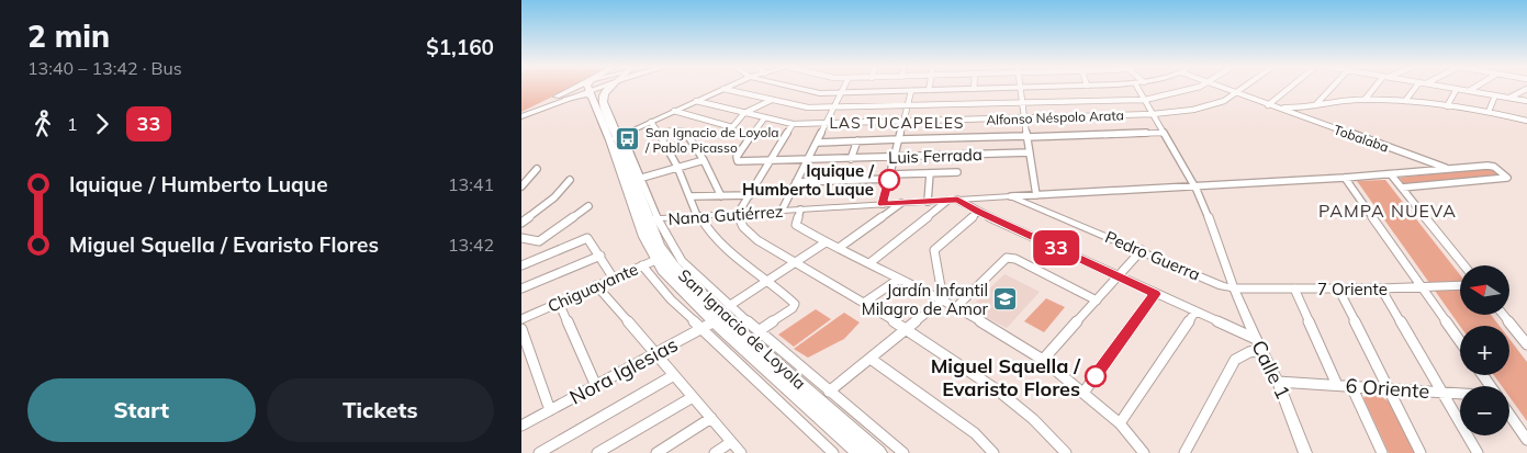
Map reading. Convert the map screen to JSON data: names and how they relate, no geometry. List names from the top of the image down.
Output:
{
  "streets": {
    "main road": ["San Ignacio de Loyola"],
    "street": [
      "Alfonso Néspolo Arata",
      "Tobalaba",
      "Luis Ferrada",
      "Nana Gutiérrez",
      "Pedro Guerra",
      "Chiguayante",
      "7 Oriente",
      "Calle 1",
      "Nora Iglesias",
      "6 Oriente"
    ]
  },
  "crossings": [
    ["Alfonso Néspolo Arata", "Tobalaba"],
    ["Alfonso Néspolo Arata", "Luis Ferrada"],
    ["Nana Gutiérrez", "Pedro Guerra"],
    ["Nana Gutiérrez", "San Ignacio de Loyola"],
    ["Pedro Guerra", "7 Oriente"],
    ["Pedro Guerra", "Calle 1"],
    ["Chiguayante", "San Ignacio de Loyola"],
    ["7 Oriente", "Calle 1"],
    ["San Ignacio de Loyola", "Nora Iglesias"],
    ["Calle 1", "6 Oriente"]
  ],
  "districts": ["LAS TUCAPELES", "PAMPA NUEVA"],
  "places": {
    "bus stop": ["San Ignacio de Loyola / Pablo Picasso"],
    "other": ["Iquique / Humberto Luque", "Miguel Squella / Evaristo Flores"],
    "school or university": ["Jardín Infantil Milagro de Amor"]
  },
  "lines": ["bus line 33"],
  "north": "left",
  "page": {
    "heading": ["2 min", "13:40 – 13:42 · Bus", "$1,160"],
    "on_map": "33",
    "legs": ["1", "33"],
    "list": [
      {
        "name": "Iquique / Humberto Luque",
        "value": "13:41"
      },
      {
        "name": "Miguel Squella / Evaristo Flores",
        "value": "13:42"
      }
    ],
    "map_buttons": ["+", "−"],
    "buttons": ["Start", "Tickets"]
  }
}
